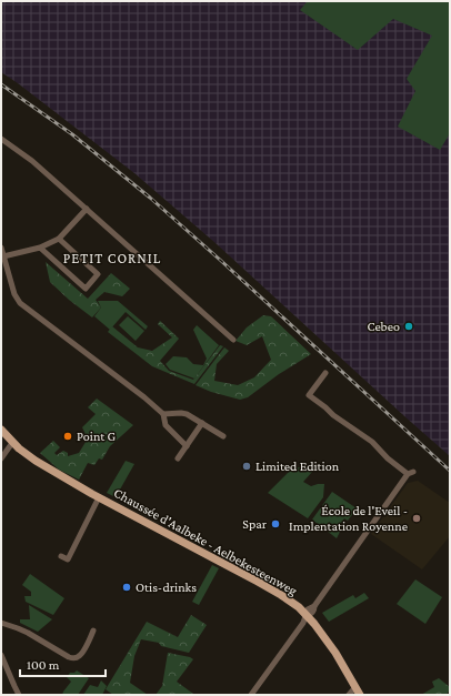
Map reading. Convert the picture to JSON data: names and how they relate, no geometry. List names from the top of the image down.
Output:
{
  "streets": {
    "main road": ["Chaussée d'Aalbeke - Aelbekesteenweg"]
  },
  "districts": ["PETIT CORNIL"],
  "places": [
    "Cebeo",
    "Point G",
    "Limited Edition",
    "École de l'Eveil - Implentation Royenne",
    "Spar",
    "Otis-drinks"
  ],
  "scale_bar": "100 m"
}
